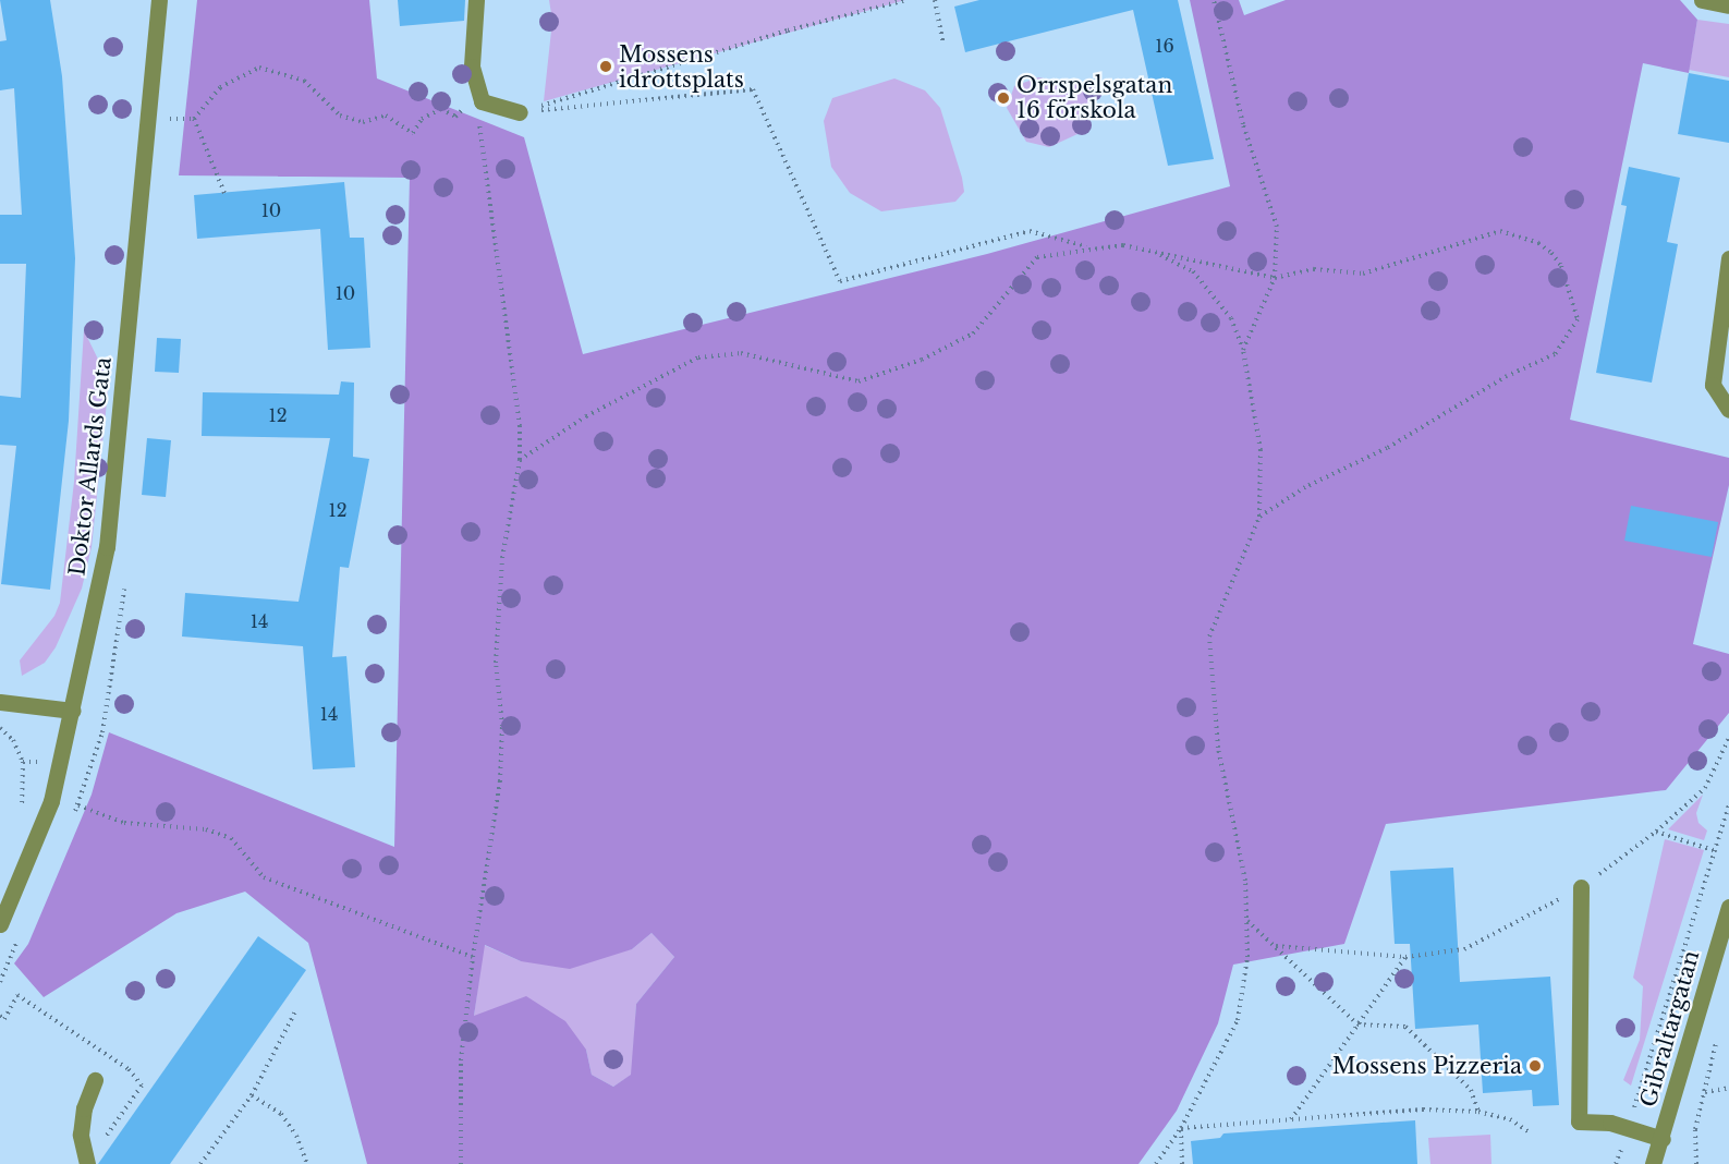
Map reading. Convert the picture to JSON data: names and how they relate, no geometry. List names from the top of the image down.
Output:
{
  "streets": {
    "street": ["Doktor Allards Gata", "Gibraltargatan"]
  },
  "places": ["Mossens idrottsplats", "Orrspelsgatan 16 förskola", "Mossens Pizzeria"],
  "house_numbers": [
    "16",
    "10",
    "10",
    "12",
    "12",
    "14",
    "14"
  ]
}
